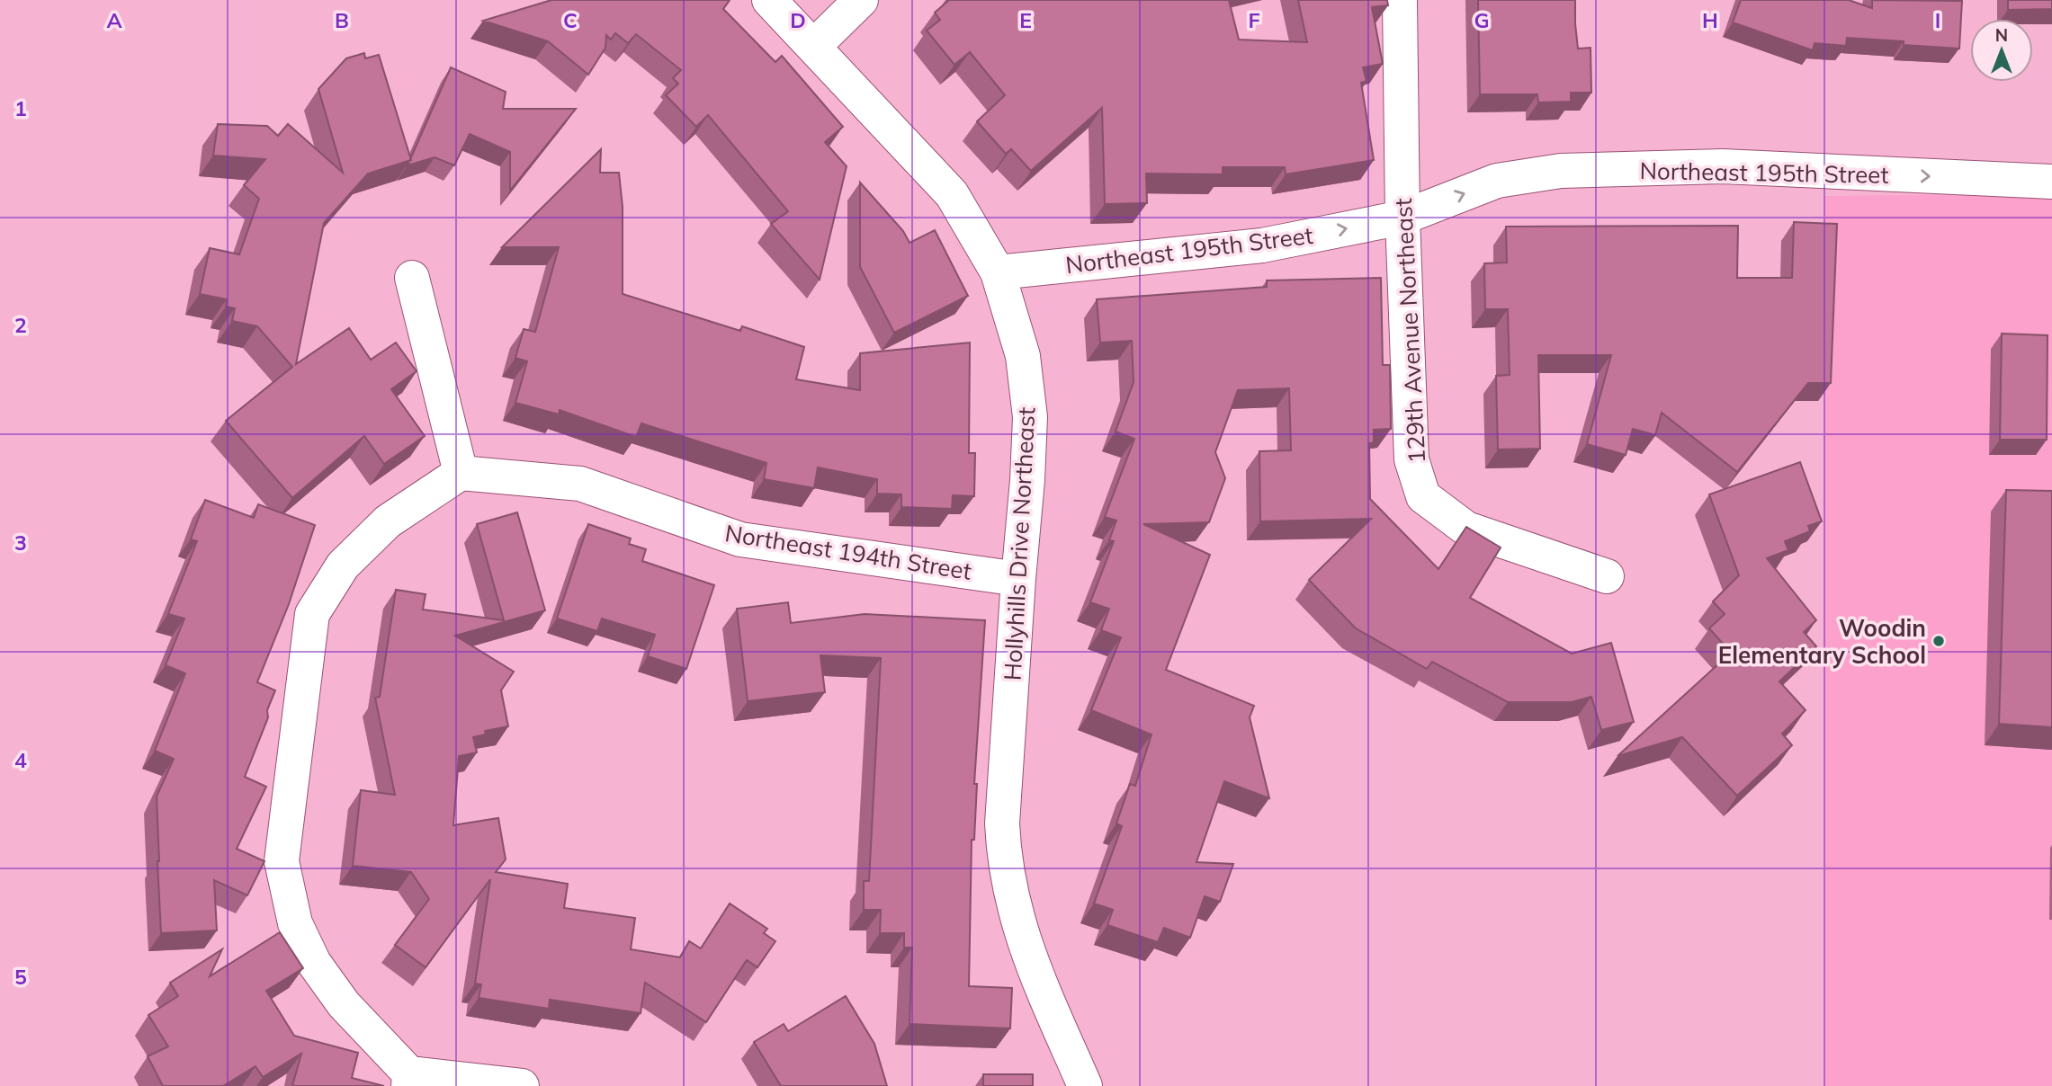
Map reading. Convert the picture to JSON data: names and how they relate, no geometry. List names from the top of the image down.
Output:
{
  "streets": {
    "street": [
      "Northeast 195th Street",
      "129th Avenue Northeast",
      "Hollyhills Drive Northeast",
      "Northeast 194th Street"
    ]
  },
  "crossings": [
    ["Northeast 195th Street", "129th Avenue Northeast"],
    ["Northeast 195th Street", "Hollyhills Drive Northeast"],
    ["Hollyhills Drive Northeast", "Northeast 194th Street"]
  ],
  "one_way": ["Northeast 195th Street"],
  "places": ["Woodin Elementary School"],
  "north": "top",
  "grid": {
    "columns": [
      "A",
      "B",
      "C",
      "D",
      "E",
      "F",
      "G",
      "H",
      "I"
    ],
    "rows": [
      "1",
      "2",
      "3",
      "4",
      "5"
    ]
  }
}
